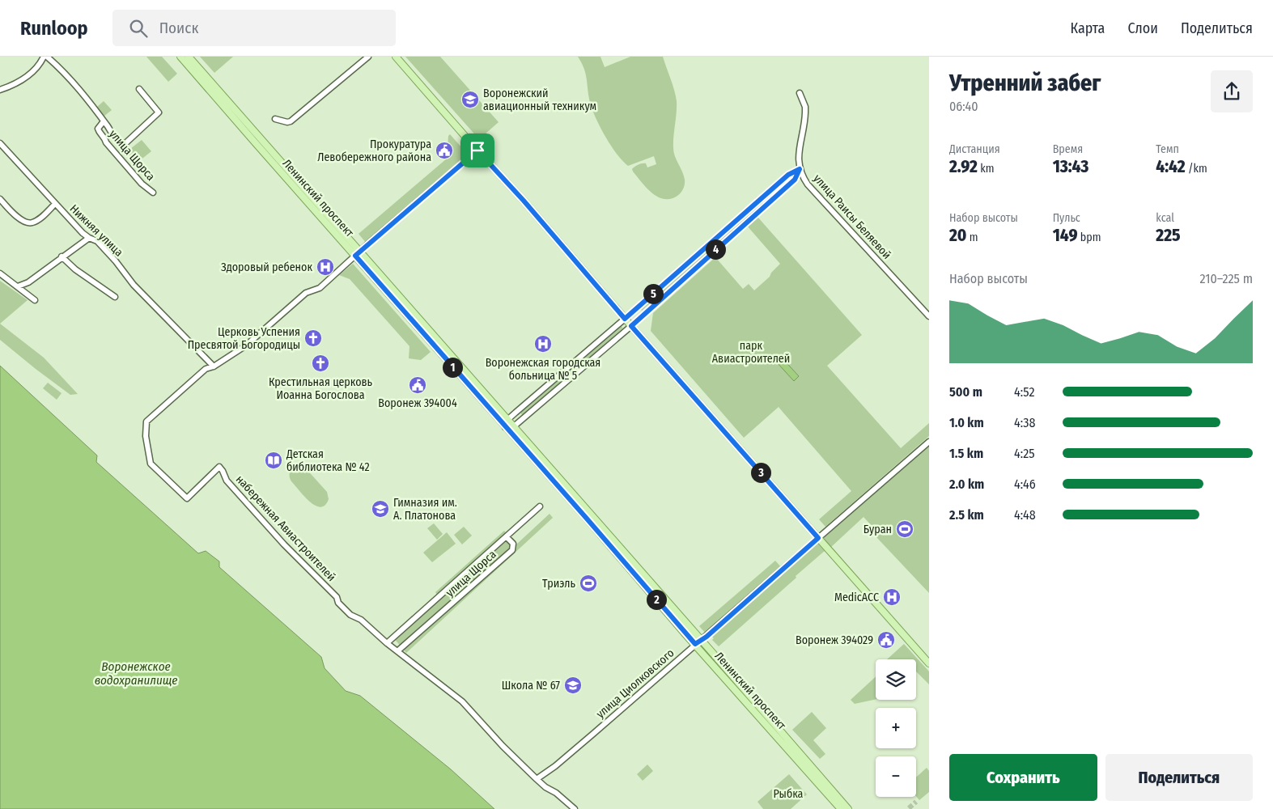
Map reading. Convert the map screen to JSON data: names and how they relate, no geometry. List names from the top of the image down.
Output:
{
  "streets": {
    "main road": ["Ленинский проспект"],
    "street": [
      "улица Щорса",
      "улица Раисы Беляевой",
      "Нижняя улица",
      "набережная Авиастроителей",
      "улица Циолковского"
    ]
  },
  "crossings": [
    ["улица Щорса", "набережная Авиастроителей"],
    ["Ленинский проспект", "улица Циолковского"],
    ["Нижняя улица", "набережная Авиастроителей"],
    ["набережная Авиастроителей", "улица Циолковского"]
  ],
  "water": ["Воронежское водохранилище"],
  "parks": ["парк Авиастроителей", "Рыбка"],
  "places": {
    "school or university": ["Воронежский авиационный техникум", "Гимназия им. А. Платонова", "Школа № 67"],
    "public building": ["Прокуратура Левобережного района", "Воронеж 394004", "Воронеж 394029"],
    "hospital": ["Здоровый ребенок", "Воронежская городская больница № 5", "MedicACC"],
    "church": ["Церковь Успения Пресвятой Богородицы", "Крестильная церковь Иоанна Богослова"],
    "library": ["Детская библиотека № 42"],
    "sports": ["Буран", "Триэль"]
  },
  "page": {
    "header": "Runloop",
    "search": "Поиск",
    "nav": ["Карта", "Слои", "Поделиться"],
    "heading": ["Утренний забег", "06:40"],
    "stats": [
      ["Дистанция", "2.92 km"],
      ["Время", "13:43"],
      ["Темп", "4:42 /km"],
      ["Набор высоты", "20 m"],
      ["Пульс", "149 bpm"],
      ["kcal", "225"]
    ],
    "pins": [
      "4",
      "5",
      "1",
      "3",
      "2"
    ],
    "chart": ["Набор высоты", "210–225 m"],
    "list": [
      {
        "name": "500 m",
        "note": "4:52"
      },
      {
        "name": "1.0 km",
        "note": "4:38"
      },
      {
        "name": "1.5 km",
        "note": "4:25"
      },
      {
        "name": "2.0 km",
        "note": "4:46"
      },
      {
        "name": "2.5 km",
        "note": "4:48"
      }
    ],
    "map_buttons": ["+", "−"],
    "buttons": ["Сохранить", "Поделиться"]
  }
}
